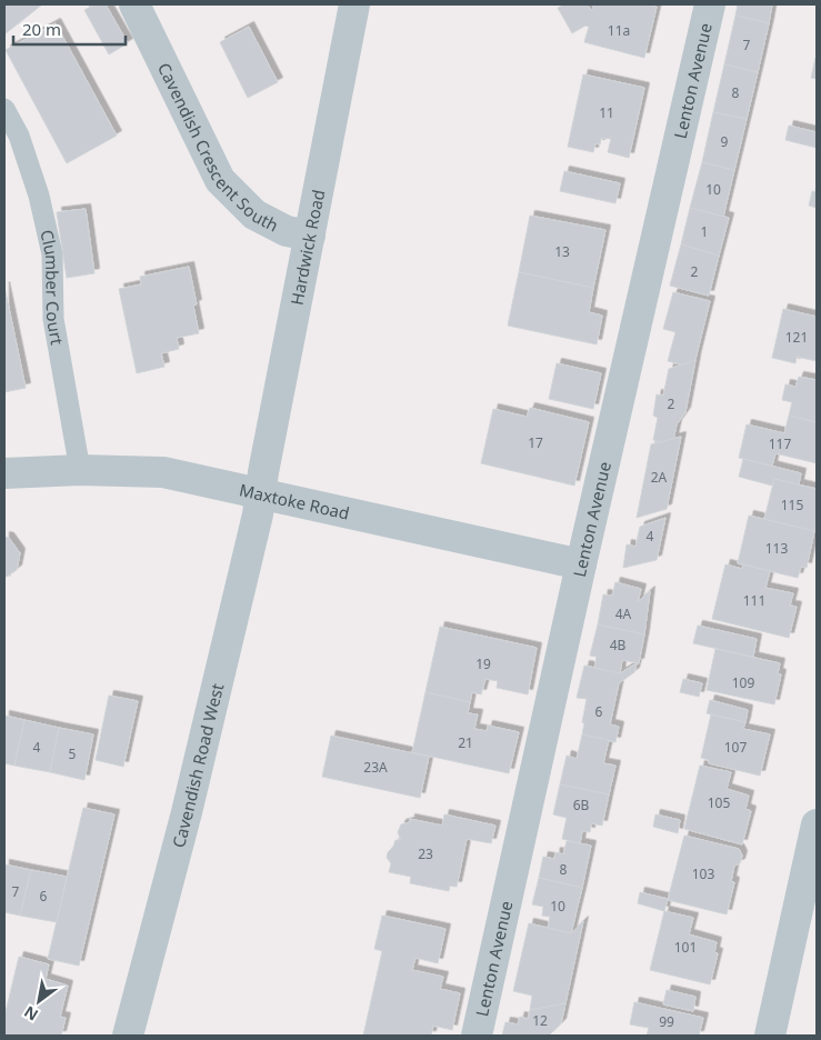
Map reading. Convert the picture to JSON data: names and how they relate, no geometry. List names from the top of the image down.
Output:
{
  "streets": {
    "street": [
      "Lenton Avenue",
      "Cavendish Crescent South",
      "Hardwick Road",
      "Maxtoke Road",
      "Cavendish Road West"
    ],
    "lane": ["Clumber Court"]
  },
  "crossings": [
    ["Lenton Avenue", "Maxtoke Road"],
    ["Cavendish Crescent South", "Hardwick Road"],
    ["Hardwick Road", "Maxtoke Road"],
    ["Hardwick Road", "Cavendish Road West"],
    ["Clumber Court", "Maxtoke Road"],
    ["Maxtoke Road", "Cavendish Road West"]
  ],
  "house_numbers": [
    "11a",
    "7",
    "8",
    "11",
    "9",
    "10",
    "1",
    "13",
    "2",
    "121",
    "2",
    "17",
    "117",
    "2A",
    "115",
    "4",
    "113",
    "111",
    "4A",
    "4B",
    "19",
    "109",
    "6",
    "21",
    "4",
    "107",
    "5",
    "23A",
    "105",
    "6B",
    "23",
    "8",
    "103",
    "7",
    "6",
    "10",
    "101",
    "12",
    "99"
  ],
  "scale_bar": "20 m",
  "north": "bottom left"
}
